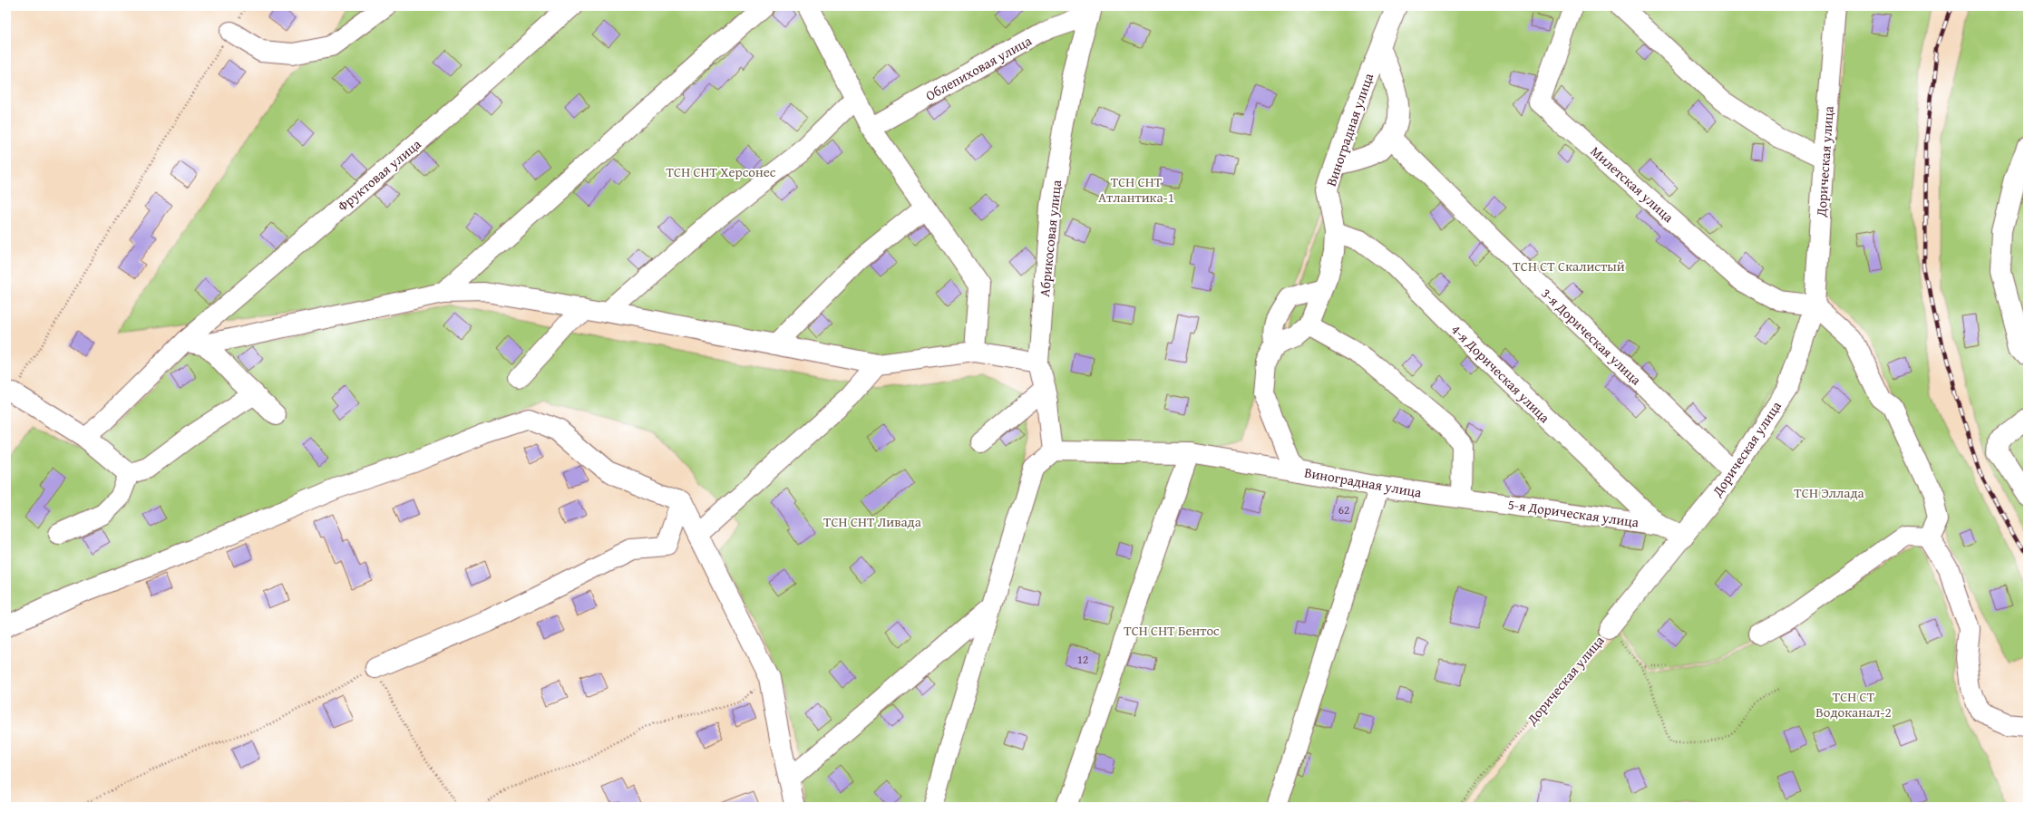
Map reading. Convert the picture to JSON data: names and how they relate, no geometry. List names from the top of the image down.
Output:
{
  "streets": {
    "street": [
      "Облепиховая улица",
      "Виноградная улица",
      "Дорическая улица",
      "Фруктовая улица",
      "Милетская улица",
      "Абрикосовая улица",
      "3-я Дорическая улица",
      "4-я Дорическая улица",
      "5-я Дорическая улица"
    ]
  },
  "crossings": [
    ["Облепиховая улица", "Абрикосовая улица"],
    ["Виноградная улица", "4-я Дорическая улица"],
    ["Виноградная улица", "5-я Дорическая улица"],
    ["Дорическая улица", "Милетская улица"],
    ["Дорическая улица", "3-я Дорическая улица"],
    ["Дорическая улица", "5-я Дорическая улица"],
    ["4-я Дорическая улица", "5-я Дорическая улица"]
  ],
  "parks": [
    "ТСН СНТ Херсонес",
    "ТСН СНТ Атлантика-1",
    "ТСН СТ Скалистый",
    "ТСН Эллада",
    "ТСН СНТ Ливада",
    "ТСН СНТ Бентос",
    "ТСН СТ Водоканал-2"
  ],
  "house_numbers": ["62", "12"]
}
